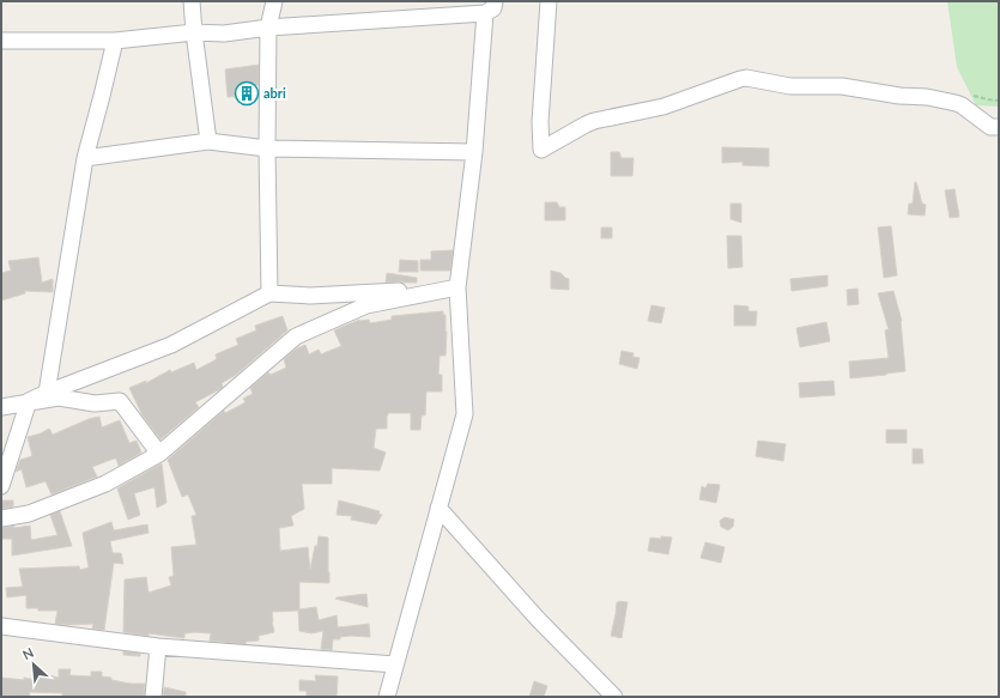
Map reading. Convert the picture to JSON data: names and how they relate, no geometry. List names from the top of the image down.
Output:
{
  "places": {
    "building": ["abri"]
  },
  "north": "top left"
}
